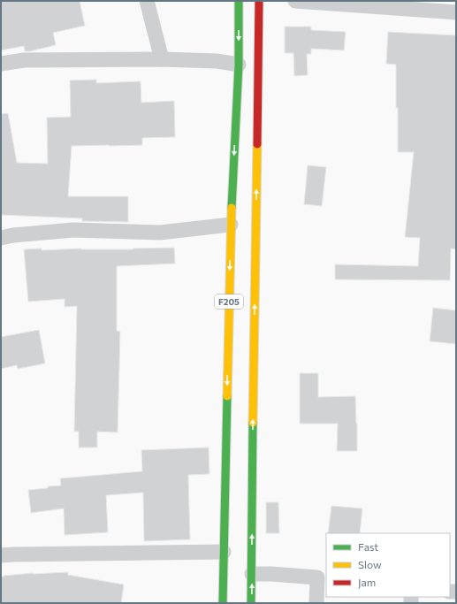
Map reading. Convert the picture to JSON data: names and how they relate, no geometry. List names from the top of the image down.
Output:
{
  "streets": {
    "main road": ["F205"]
  },
  "legend": ["Fast", "Slow", "Jam"]
}
